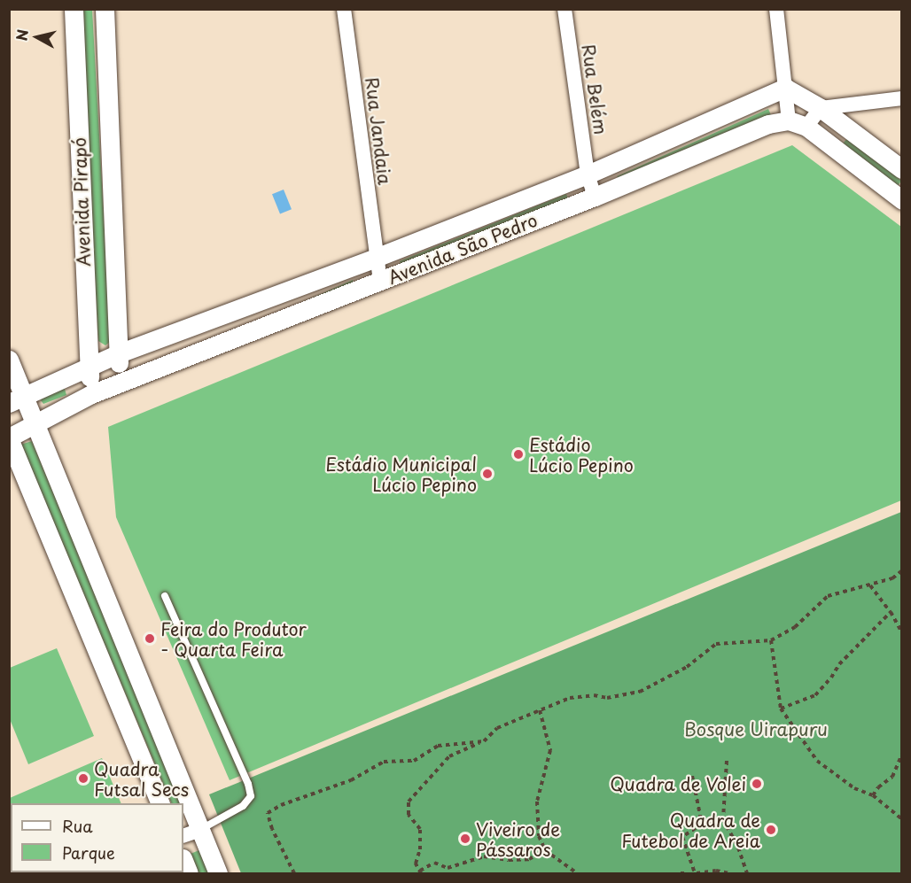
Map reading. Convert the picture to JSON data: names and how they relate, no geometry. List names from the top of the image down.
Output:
{
  "streets": {
    "street": [
      "Rua Belém",
      "Rua Jandaia",
      "Avenida Pirapó",
      "Avenida São Pedro"
    ]
  },
  "crossings": [
    ["Rua Belém", "Avenida São Pedro"],
    ["Rua Jandaia", "Avenida São Pedro"],
    ["Avenida Pirapó", "Avenida São Pedro"]
  ],
  "parks": ["Bosque Uirapuru"],
  "places": [
    "Estádio Lúcio Pepino",
    "Estádio Municipal Lúcio Pepino",
    "Feira do Produtor - Quarta Feira",
    "Quadra Futsal Secs",
    "Quadra de Volei",
    "Quadra de Futebol de Areia",
    "Viveiro de Pássaros"
  ],
  "legend": ["Rua", "Parque"],
  "north": "left"
}
